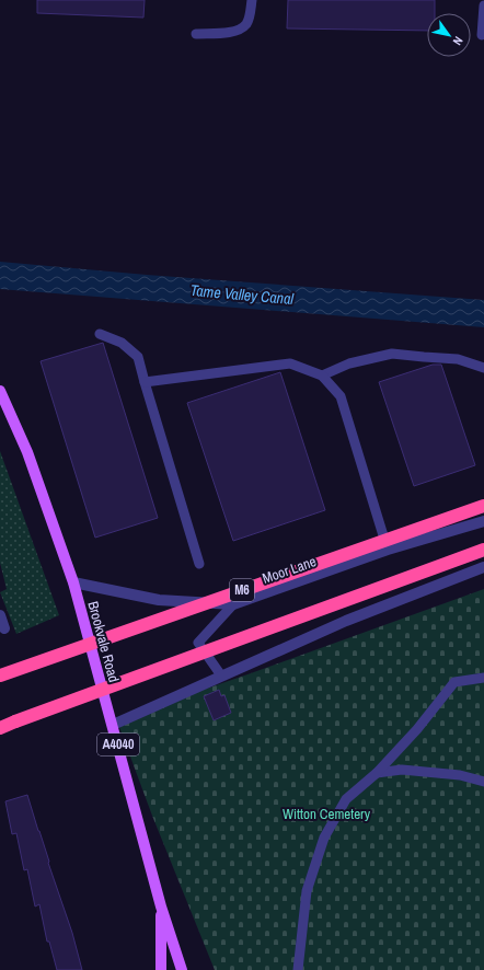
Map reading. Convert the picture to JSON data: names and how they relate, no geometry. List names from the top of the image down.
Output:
{
  "streets": {
    "highway": ["M6"],
    "main road": ["Brookvale Road", "A4040"],
    "street": ["Moor Lane"]
  },
  "crossings": [
    ["Moor Lane", "Brookvale Road"]
  ],
  "water": ["Tame Valley Canal"],
  "parks": ["Witton Cemetery"],
  "north": "bottom right"
}
